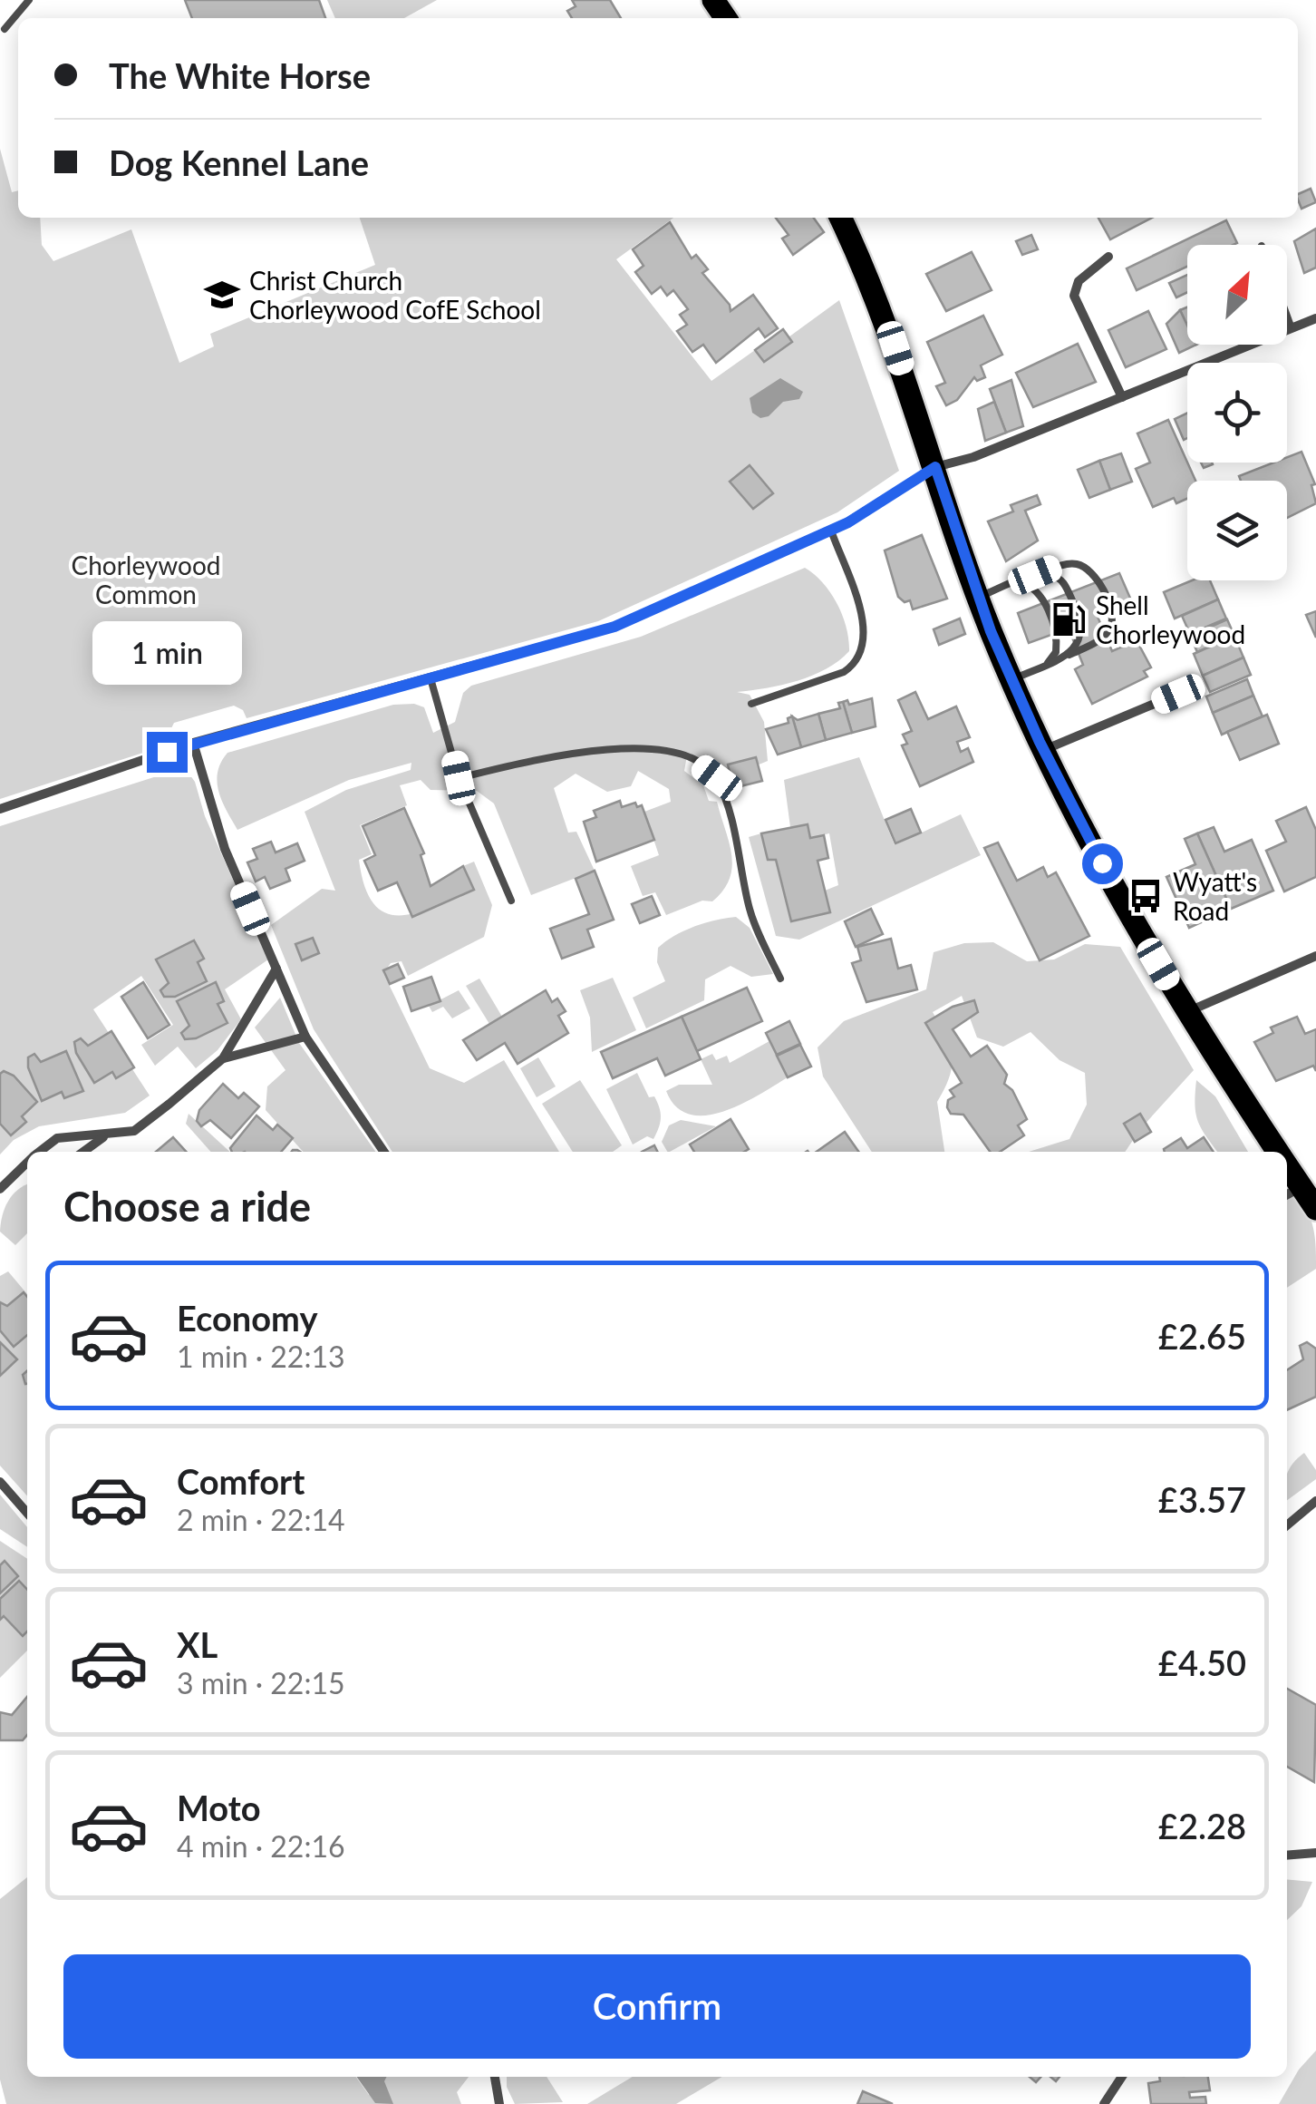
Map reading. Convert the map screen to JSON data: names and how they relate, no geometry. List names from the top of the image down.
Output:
{
  "parks": ["Chorleywood Common"],
  "places": {
    "school or university": ["Christ Church Chorleywood CofE School"],
    "fuel station": ["Shell Chorleywood"],
    "bus stop": ["Wyatt's Road"]
  },
  "north": "top right",
  "page": {
    "banner": ["The White Horse", "Dog Kennel Lane"],
    "bubble": "1 min",
    "heading": "Choose a ride",
    "list": [
      {
        "name": "Economy",
        "note": "1 min · 22:13",
        "value": "£2.65"
      },
      {
        "name": "Comfort",
        "note": "2 min · 22:14",
        "value": "£3.57"
      },
      {
        "name": "XL",
        "note": "3 min · 22:15",
        "value": "£4.50"
      },
      {
        "name": "Moto",
        "note": "4 min · 22:16",
        "value": "£2.28"
      }
    ],
    "buttons": "Confirm"
  }
}
